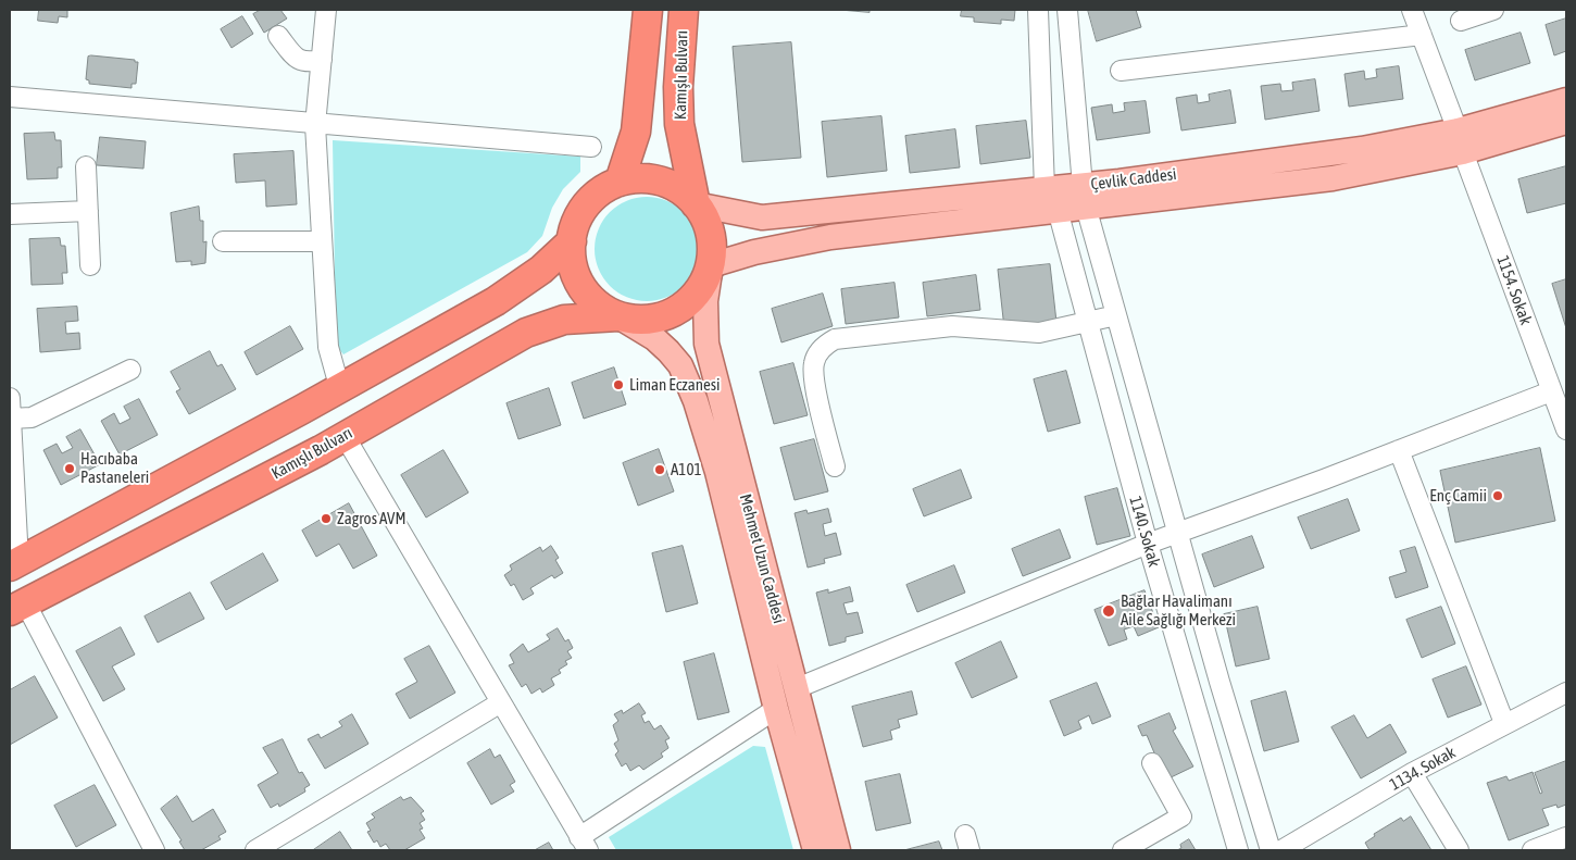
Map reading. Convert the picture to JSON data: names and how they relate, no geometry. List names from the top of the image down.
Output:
{
  "streets": {
    "highway": ["Kamışlı Bulvarı"],
    "main road": ["Çevlik Caddesi", "Mehmet Uzun Caddesi"],
    "street": ["1154. Sokak", "1140. Sokak", "1134. Sokak"]
  },
  "crossings": [
    ["Kamışlı Bulvarı", "Çevlik Caddesi"],
    ["Kamışlı Bulvarı", "Mehmet Uzun Caddesi"],
    ["Çevlik Caddesi", "1154. Sokak"],
    ["Çevlik Caddesi", "1140. Sokak"],
    ["Çevlik Caddesi", "Mehmet Uzun Caddesi"]
  ],
  "places": [
    "Liman Eczanesi",
    "Hacıbaba Pastaneleri",
    "A101",
    "Enç Camii",
    "Zagros AVM",
    "Bağlar Havalimanı Aile Sağlığı Merkezi"
  ]
}
